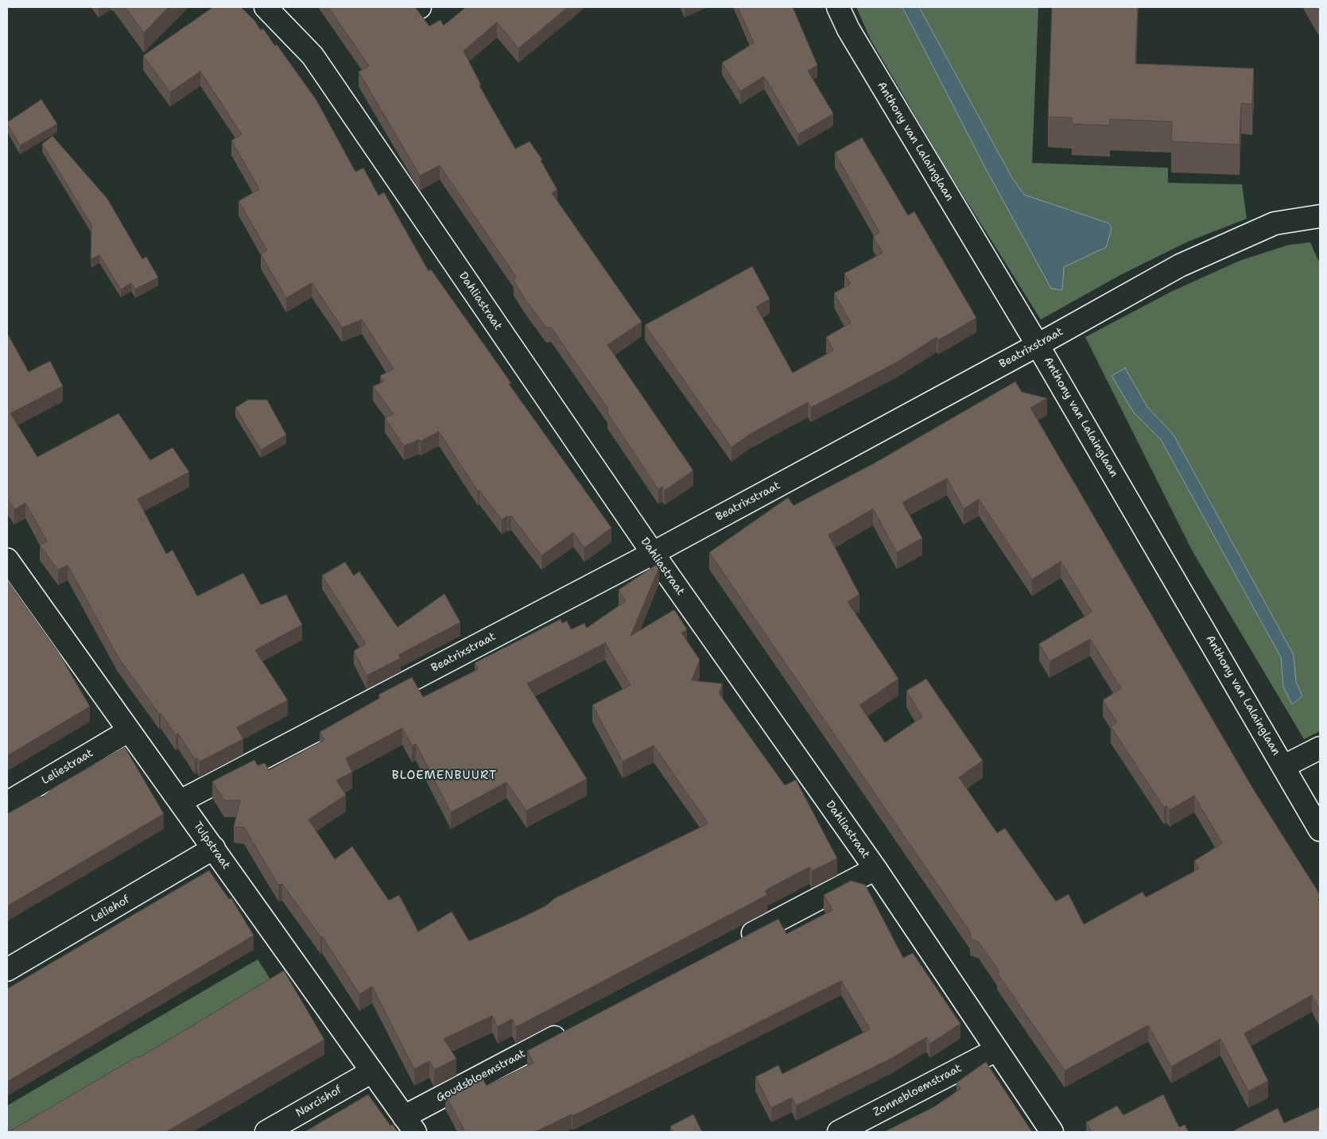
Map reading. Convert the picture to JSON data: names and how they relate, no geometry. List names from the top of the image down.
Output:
{
  "streets": {
    "street": [
      "Anthony van Lalainglaan",
      "Dahliastraat",
      "Beatrixstraat",
      "Leliestraat",
      "Tulpstraat",
      "Leliehof",
      "Goudsbloemstraat",
      "Zonnebloemstraat",
      "Narcishof"
    ]
  },
  "crossings": [
    ["Anthony van Lalainglaan", "Beatrixstraat"],
    ["Dahliastraat", "Beatrixstraat"],
    ["Dahliastraat", "Zonnebloemstraat"],
    ["Beatrixstraat", "Tulpstraat"],
    ["Leliestraat", "Tulpstraat"],
    ["Tulpstraat", "Leliehof"],
    ["Tulpstraat", "Goudsbloemstraat"],
    ["Tulpstraat", "Narcishof"]
  ],
  "districts": ["BLOEMENBUURT"]
}
